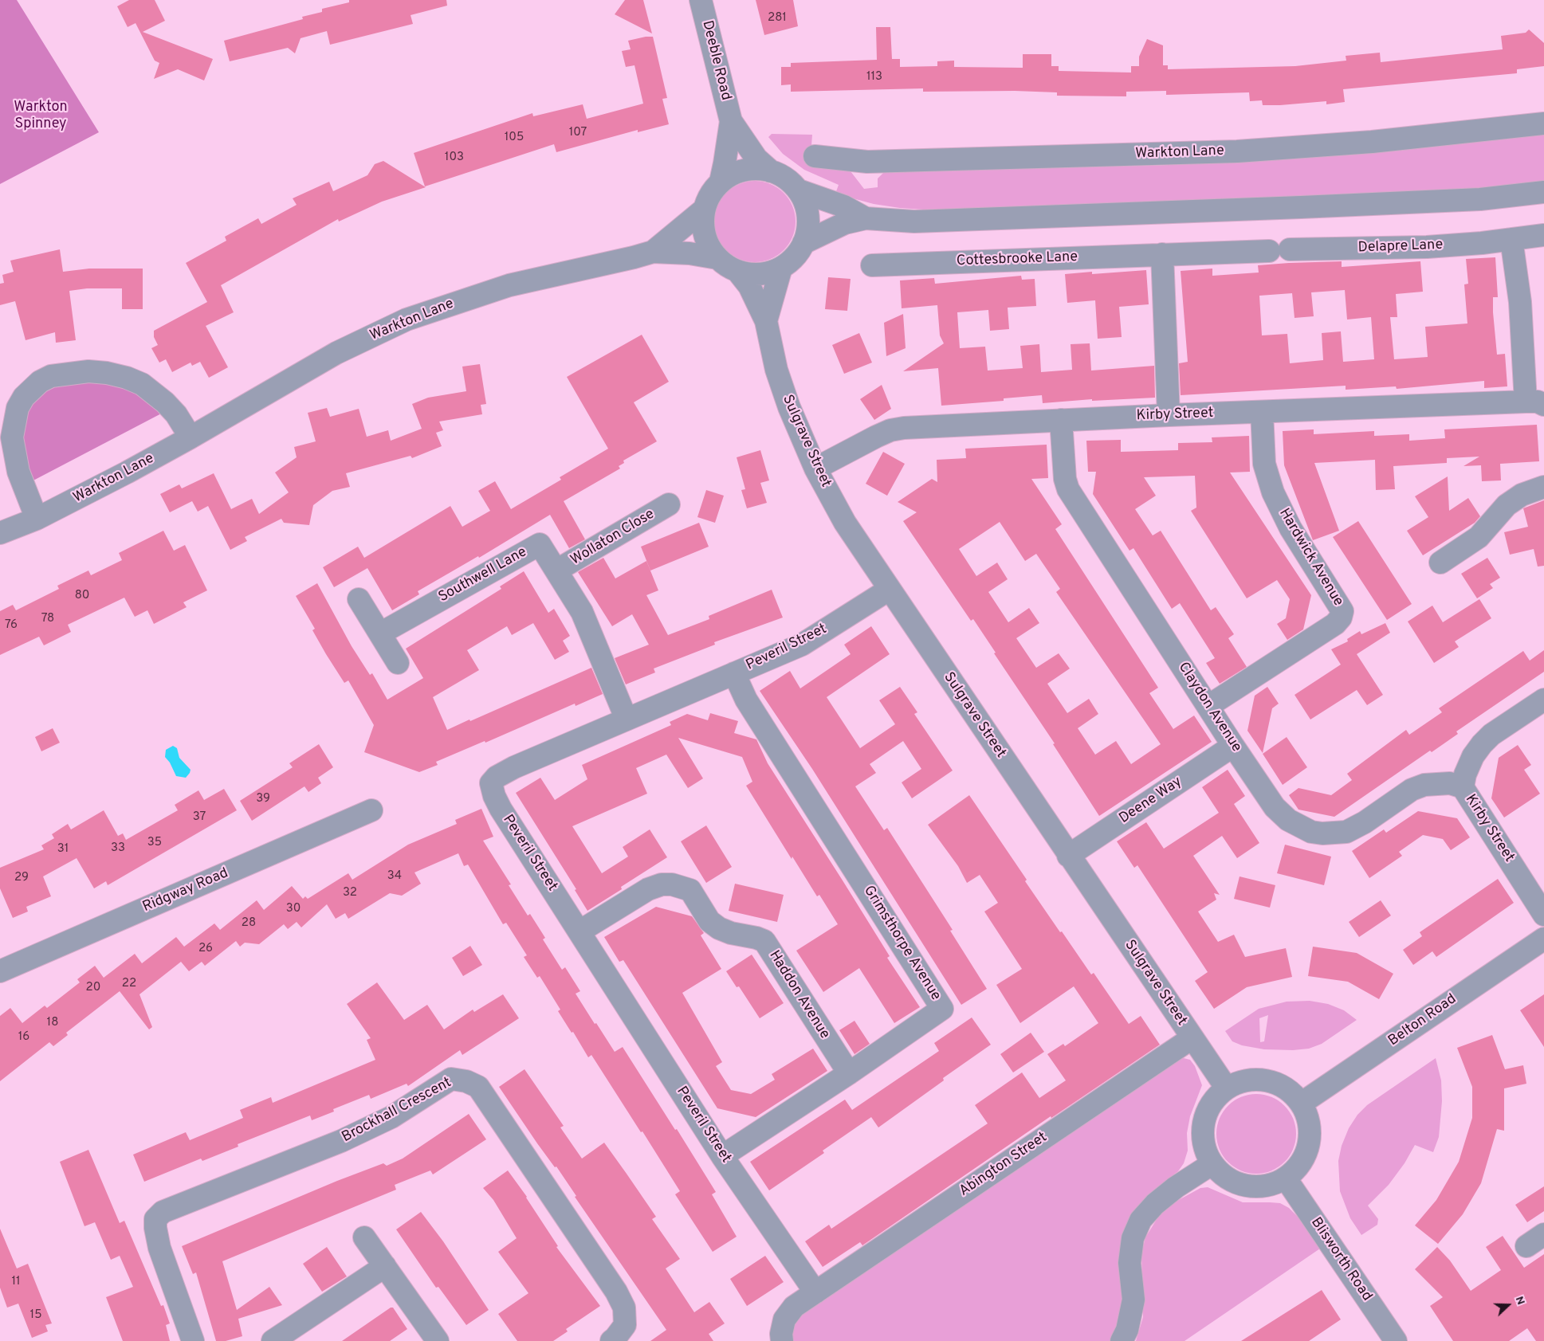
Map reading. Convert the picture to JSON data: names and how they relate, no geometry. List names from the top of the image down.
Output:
{
  "streets": {
    "street": [
      "Deeble Road",
      "Warkton Lane",
      "Delapre Lane",
      "Cottesbrooke Lane",
      "Kirby Street",
      "Sulgrave Street",
      "Wollaton Close",
      "Hardwick Avenue",
      "Southwell Lane",
      "Peveril Street",
      "Claydon Avenue",
      "Deene Way",
      "Ridgway Road",
      "Grimsthorpe Avenue",
      "Haddon Avenue",
      "Belton Road",
      "Brockhall Crescent",
      "Abington Street",
      "Blisworth Road"
    ]
  },
  "crossings": [
    ["Deeble Road", "Warkton Lane"],
    ["Deeble Road", "Sulgrave Street"],
    ["Warkton Lane", "Sulgrave Street"],
    ["Delapre Lane", "Cottesbrooke Lane"],
    ["Kirby Street", "Sulgrave Street"],
    ["Kirby Street", "Hardwick Avenue"],
    ["Kirby Street", "Claydon Avenue"],
    ["Sulgrave Street", "Peveril Street"],
    ["Sulgrave Street", "Deene Way"],
    ["Sulgrave Street", "Belton Road"],
    ["Sulgrave Street", "Abington Street"],
    ["Sulgrave Street", "Blisworth Road"],
    ["Wollaton Close", "Southwell Lane"],
    ["Hardwick Avenue", "Claydon Avenue"],
    ["Southwell Lane", "Peveril Street"],
    ["Peveril Street", "Grimsthorpe Avenue"],
    ["Peveril Street", "Haddon Avenue"],
    ["Peveril Street", "Abington Street"],
    ["Claydon Avenue", "Deene Way"],
    ["Grimsthorpe Avenue", "Haddon Avenue"],
    ["Belton Road", "Blisworth Road"]
  ],
  "parks": ["Warkton Spinney"],
  "house_numbers": [
    "281",
    "113",
    "107",
    "105",
    "103",
    "80",
    "78",
    "76",
    "39",
    "37",
    "35",
    "33",
    "31",
    "34",
    "29",
    "32",
    "30",
    "28",
    "26",
    "22",
    "20",
    "18",
    "16",
    "11",
    "15"
  ],
  "north": "right"
}
